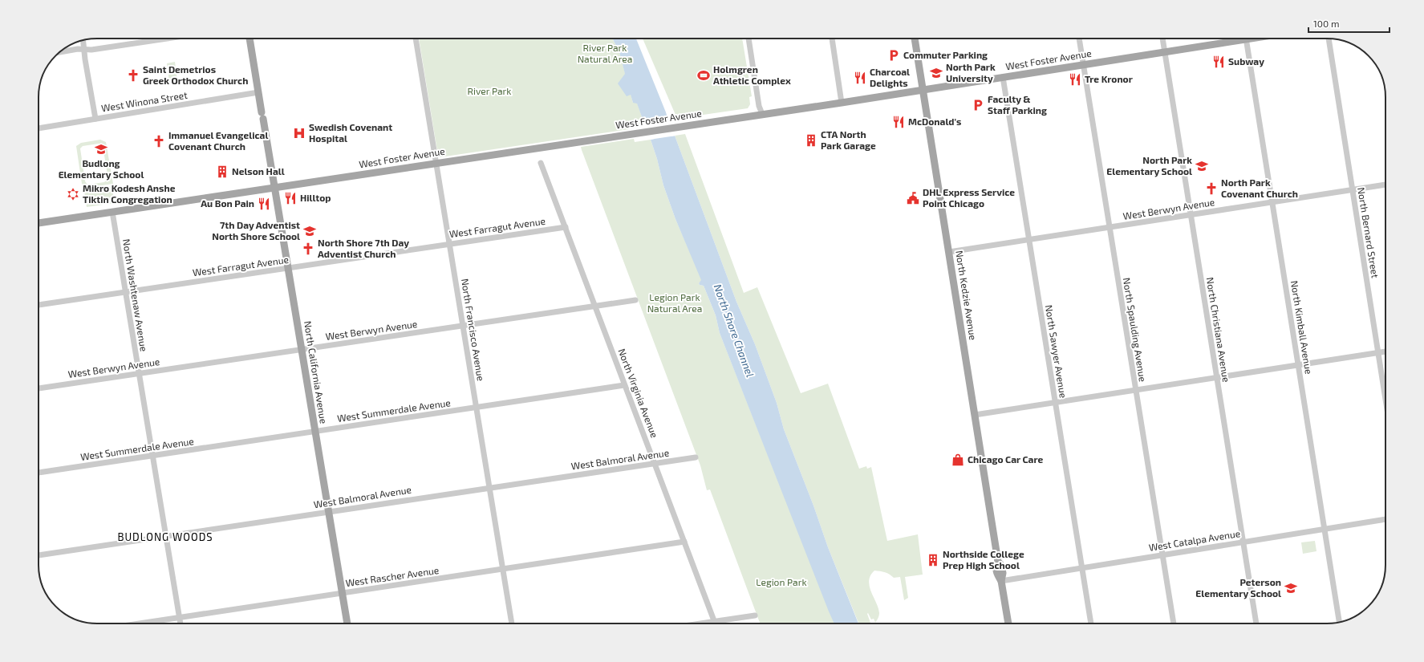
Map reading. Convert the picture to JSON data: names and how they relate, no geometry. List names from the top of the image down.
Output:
{
  "streets": {
    "main road": ["West Foster Avenue", "North Kedzie Avenue", "North California Avenue"],
    "street": [
      "West Winona Street",
      "West Berwyn Avenue",
      "West Farragut Avenue",
      "North Bernard Street",
      "North Washtenaw Avenue",
      "North Kimball Avenue",
      "North Francisco Avenue",
      "North Spaulding Avenue",
      "North Christiana Avenue",
      "North Sawyer Avenue",
      "North Virginia Avenue",
      "West Summerdale Avenue",
      "West Balmoral Avenue",
      "West Catalpa Avenue",
      "West Rascher Avenue"
    ]
  },
  "crossings": [
    ["West Foster Avenue", "North Washtenaw Avenue"],
    ["West Foster Avenue", "North Kedzie Avenue"],
    ["West Foster Avenue", "North Francisco Avenue"],
    ["West Foster Avenue", "North Spaulding Avenue"],
    ["West Foster Avenue", "North Christiana Avenue"],
    ["West Foster Avenue", "North Sawyer Avenue"],
    ["West Foster Avenue", "North California Avenue"],
    ["West Winona Street", "North California Avenue"],
    ["West Berwyn Avenue", "North Bernard Street"],
    ["West Berwyn Avenue", "North Washtenaw Avenue"],
    ["West Berwyn Avenue", "North Kedzie Avenue"],
    ["West Berwyn Avenue", "North Kimball Avenue"],
    ["West Berwyn Avenue", "North Francisco Avenue"],
    ["West Berwyn Avenue", "North Spaulding Avenue"],
    ["West Berwyn Avenue", "North Christiana Avenue"],
    ["West Berwyn Avenue", "North Sawyer Avenue"],
    ["West Berwyn Avenue", "North California Avenue"],
    ["West Berwyn Avenue", "North Virginia Avenue"],
    ["West Farragut Avenue", "North Washtenaw Avenue"],
    ["West Farragut Avenue", "North Francisco Avenue"],
    ["West Farragut Avenue", "North California Avenue"],
    ["West Farragut Avenue", "North Virginia Avenue"],
    ["North Washtenaw Avenue", "West Summerdale Avenue"],
    ["North Washtenaw Avenue", "West Balmoral Avenue"],
    ["North Washtenaw Avenue", "West Rascher Avenue"],
    ["North Kedzie Avenue", "West Catalpa Avenue"],
    ["North Kimball Avenue", "West Catalpa Avenue"],
    ["North Francisco Avenue", "West Summerdale Avenue"],
    ["North Francisco Avenue", "West Balmoral Avenue"],
    ["North Francisco Avenue", "West Rascher Avenue"],
    ["North Spaulding Avenue", "West Catalpa Avenue"],
    ["North Christiana Avenue", "West Catalpa Avenue"],
    ["North Sawyer Avenue", "West Catalpa Avenue"],
    ["North California Avenue", "West Summerdale Avenue"],
    ["North California Avenue", "West Balmoral Avenue"],
    ["North California Avenue", "West Rascher Avenue"],
    ["North Virginia Avenue", "West Summerdale Avenue"],
    ["North Virginia Avenue", "West Balmoral Avenue"],
    ["North Virginia Avenue", "West Rascher Avenue"]
  ],
  "districts": ["BUDLONG WOODS"],
  "water": ["North Shore Channel"],
  "parks": [
    "River Park Natural Area",
    "River Park",
    "Legion Park Natural Area",
    "Legion Park"
  ],
  "places": {
    "parking": ["Commuter Parking", "Faculty & Staff Parking"],
    "restaurant": [
      "Subway",
      "Charcoal Delights",
      "Tre Kronor",
      "McDonald's",
      "Hilltop",
      "Au Bon Pain"
    ],
    "school or university": [
      "North Park University",
      "Budlong Elementary School",
      "North Park Elementary School",
      "7th Day Adventist North Shore School",
      "Peterson Elementary School"
    ],
    "church": [
      "Saint Demetrios Greek Orthodox Church",
      "Immanuel Evangelical Covenant Church",
      "North Park Covenant Church",
      "North Shore 7th Day Adventist Church"
    ],
    "sports": ["Holmgren Athletic Complex"],
    "hospital": ["Swedish Covenant Hospital"],
    "building": ["CTA North Park Garage", "Nelson Hall", "Northside College Prep High School"],
    "synagogue": ["Mikro Kodesh Anshe Tiktin Congregation"],
    "public building": ["DHL Express Service Point Chicago"],
    "shop": ["Chicago Car Care"]
  },
  "scale_bar": "100 m"
}
